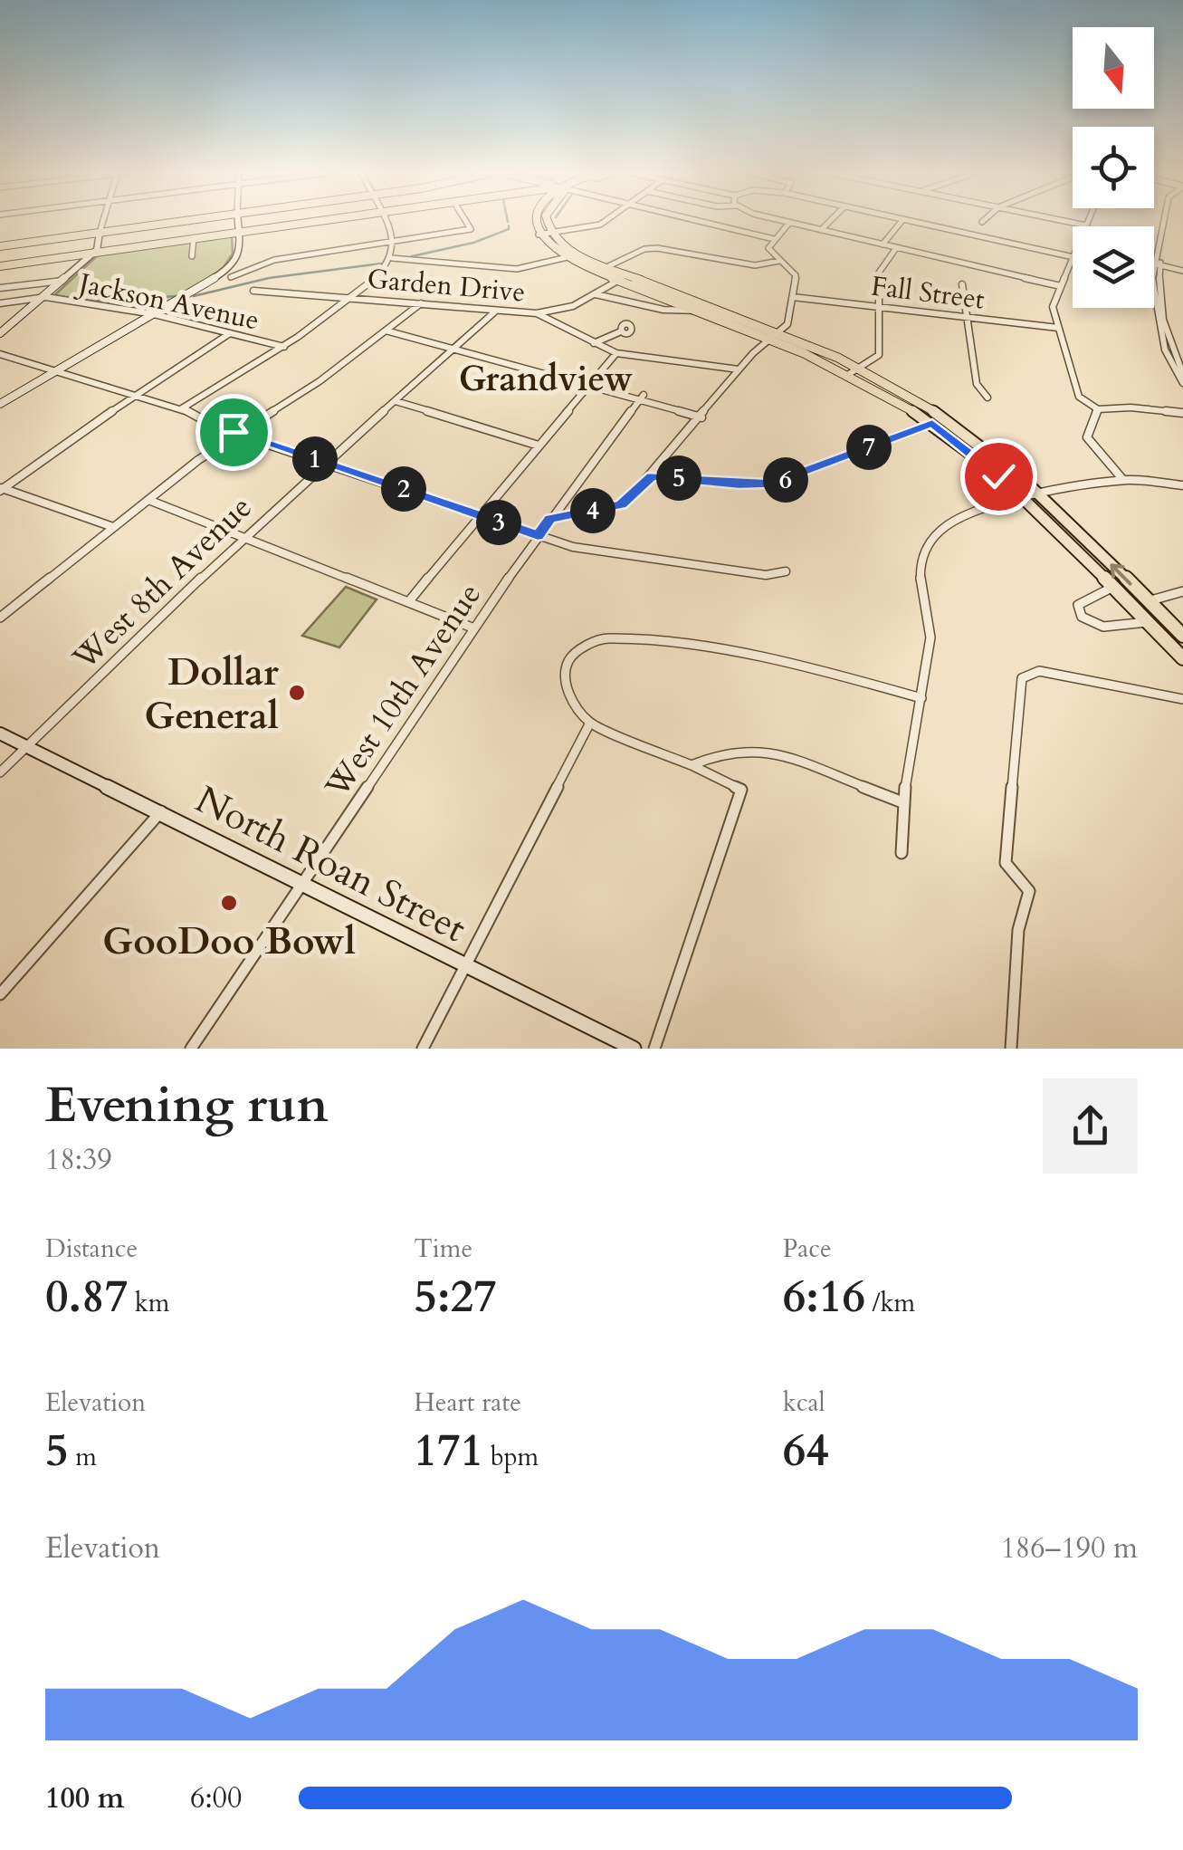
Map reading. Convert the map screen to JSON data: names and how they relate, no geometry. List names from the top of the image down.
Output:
{
  "streets": {
    "main road": ["North Roan Street"],
    "street": [
      "Garden Drive",
      "Fall Street",
      "Jackson Avenue",
      "West 8th Avenue",
      "West 10th Avenue"
    ]
  },
  "crossings": [
    ["Garden Drive", "West 8th Avenue"],
    ["West 8th Avenue", "North Roan Street"],
    ["West 10th Avenue", "North Roan Street"]
  ],
  "districts": ["Grandview"],
  "places": ["Dollar General", "GooDoo Bowl"],
  "north": "bottom",
  "page": {
    "pins": [
      "7",
      "1",
      "5",
      "6",
      "2",
      "4",
      "3"
    ],
    "heading": ["Evening run", "18:39"],
    "stats": [
      ["Distance", "0.87 km"],
      ["Time", "5:27"],
      ["Pace", "6:16 /km"],
      ["Elevation", "5 m"],
      ["Heart rate", "171 bpm"],
      ["kcal", "64"]
    ],
    "chart": ["Elevation", "186–190 m"],
    "list": [
      {
        "name": "100 m",
        "note": "6:00"
      }
    ]
  }
}
